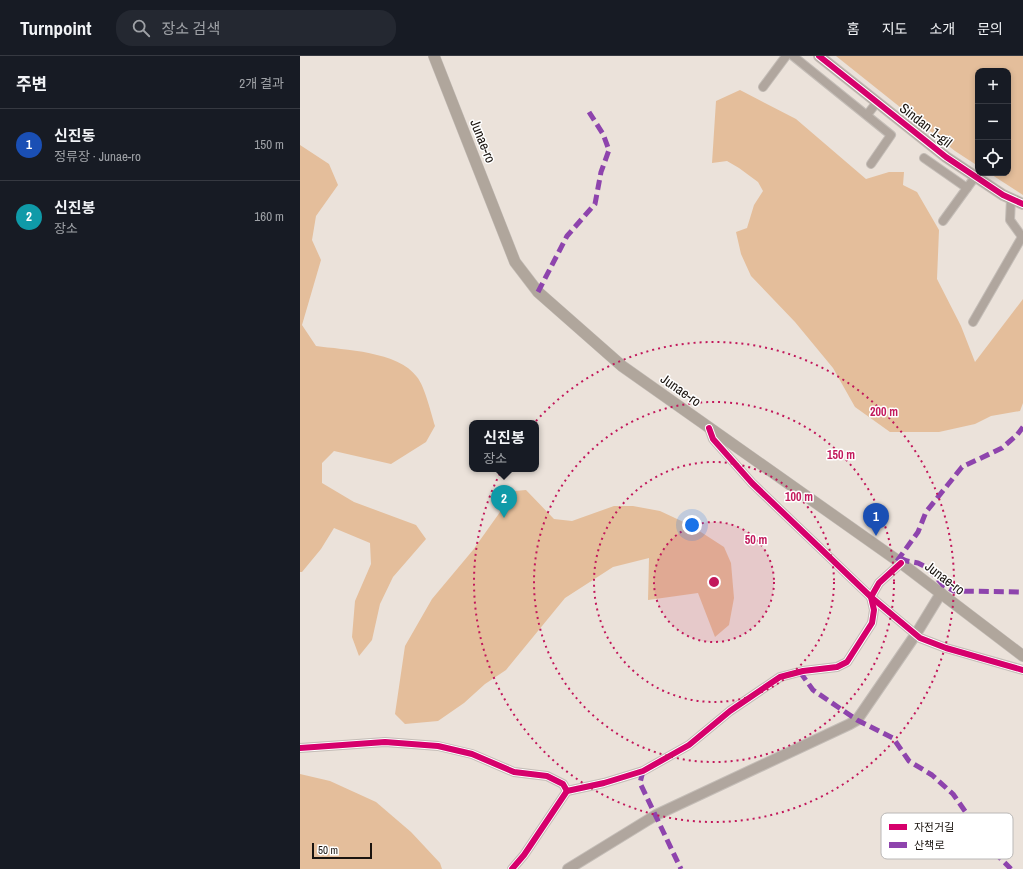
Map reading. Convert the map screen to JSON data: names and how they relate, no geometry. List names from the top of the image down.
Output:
{
  "streets": {
    "main road": ["Junae-ro"],
    "street": ["Sindan 1-gil"]
  },
  "legend": ["자전거길", "산책로"],
  "scale_bar": "50 m",
  "page": {
    "header": "Turnpoint",
    "search": "장소 검색",
    "nav": [
      "홈",
      "지도",
      "소개",
      "문의"
    ],
    "heading": ["주변", "2개 결과"],
    "map_buttons": ["+", "−"],
    "list": [
      {
        "mark": "1",
        "name": "신진동",
        "note": "정류장 · Junae-ro",
        "value": "150 m"
      },
      {
        "mark": "2",
        "name": "신진봉",
        "note": "장소",
        "value": "160 m"
      }
    ],
    "popup": ["신진봉", "장소"],
    "pins": ["2", "1"],
    "scale": "50 m"
  },
  "rings": [
    "200 m",
    "150 m",
    "100 m",
    "50 m"
  ]
}
